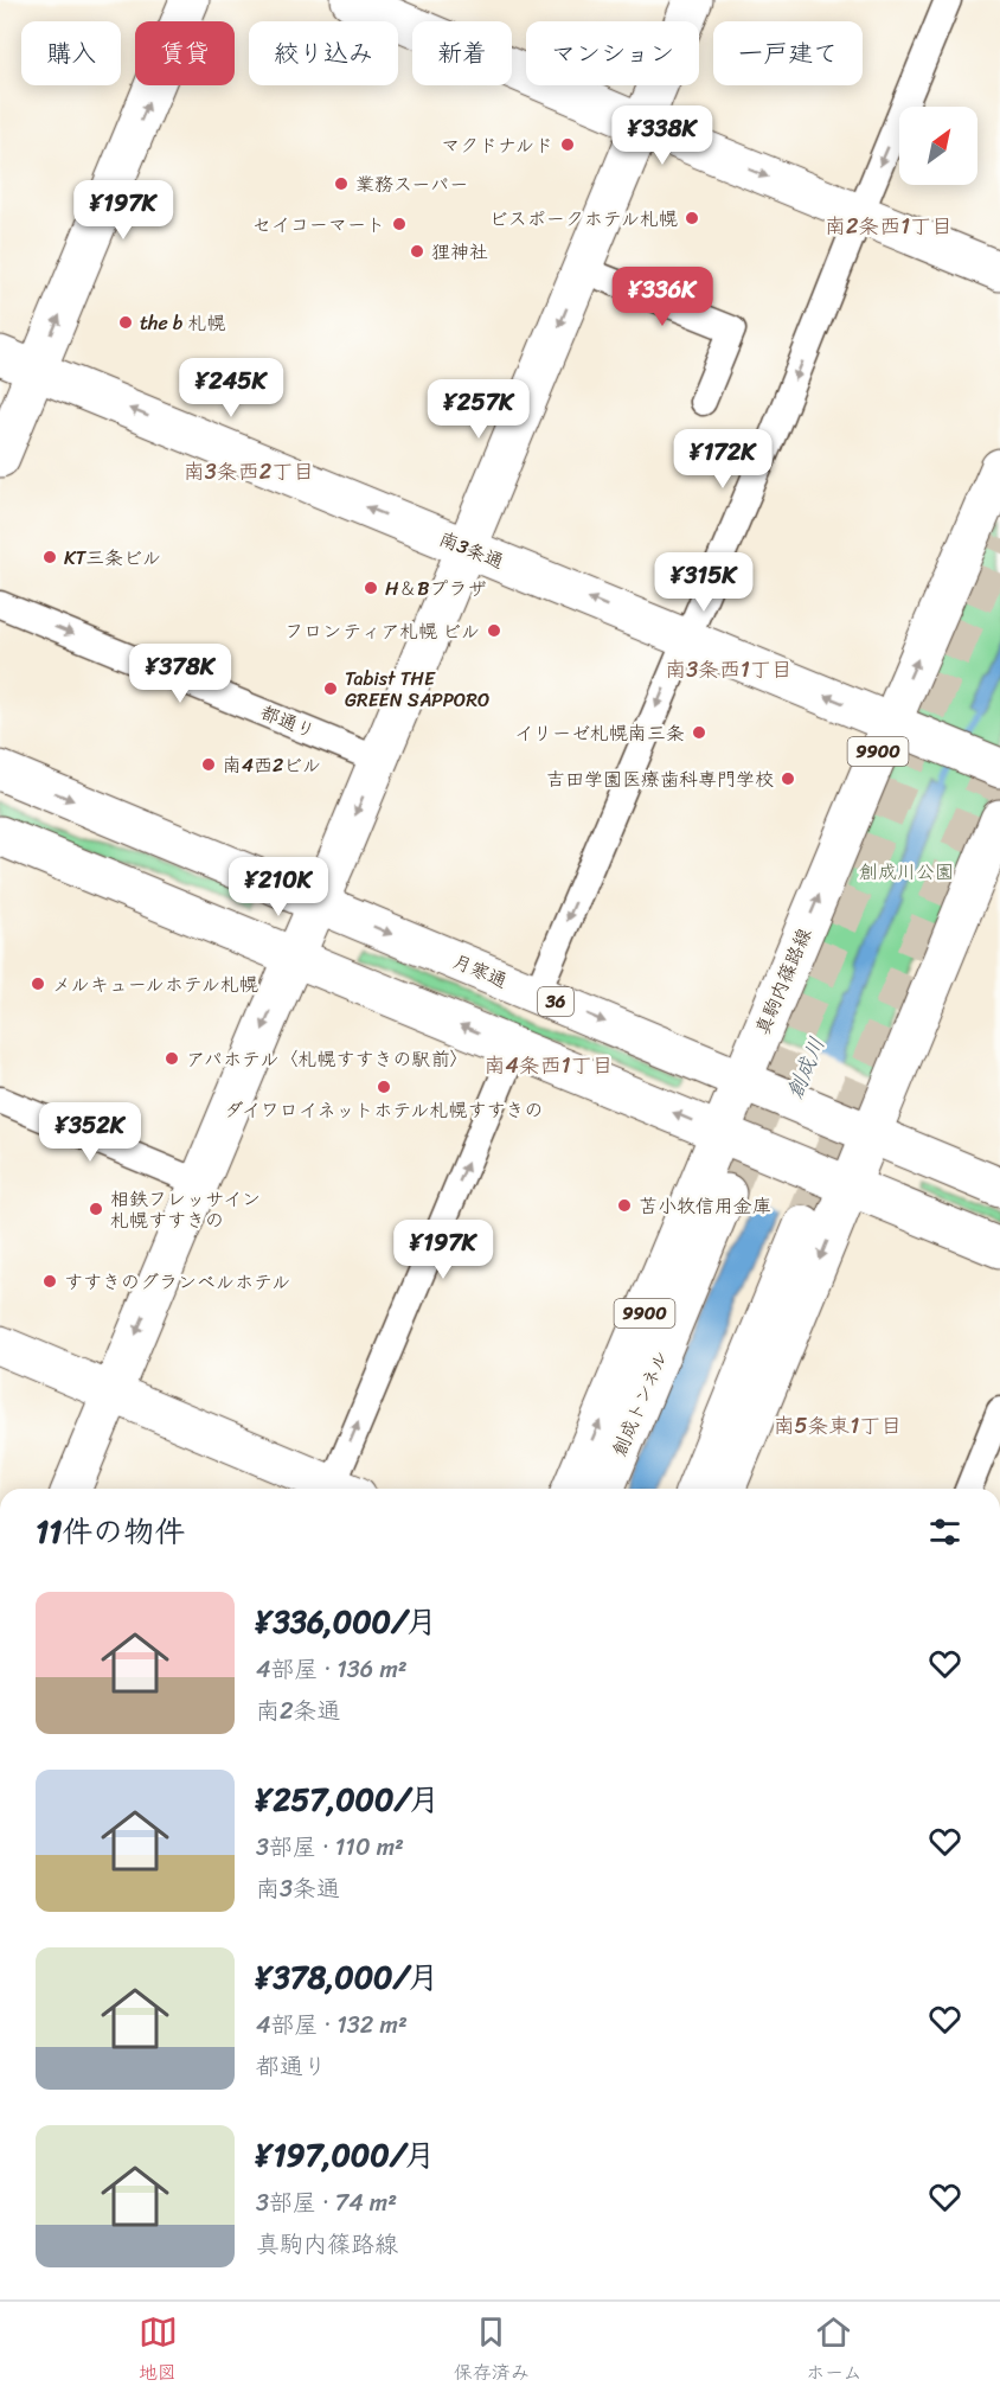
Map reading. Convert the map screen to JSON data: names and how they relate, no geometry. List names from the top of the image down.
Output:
{
  "streets": {
    "main road": [
      "南3条通",
      "9900",
      "月寒通",
      "真駒内篠路線",
      "36",
      "創成トンネル"
    ],
    "street": ["都通り"]
  },
  "crossings": [
    ["南3条通", "真駒内篠路線"],
    ["月寒通", "真駒内篠路線"]
  ],
  "one_way": ["南3条通", "都通り"],
  "districts": [
    "南2条西1丁目",
    "南3条西2丁目",
    "南3条西1丁目",
    "南4条西1丁目",
    "南5条東1丁目"
  ],
  "water": ["創成川"],
  "parks": ["創成川公園"],
  "places": [
    "マクドナルド",
    "業務スーパー",
    "ビスポークホテル札幌",
    "セイコーマート",
    "狸神社",
    "the b 札幌",
    "KT三条ビル",
    "H＆Bプラザ",
    "フロンティア札幌 ビル",
    "Tabist THE GREEN SAPPORO",
    "イリーゼ札幌南三条",
    "南4西2ビル",
    "吉田学園医療歯科専門学校",
    "メルキュールホテル札幌",
    "アパホテル〈札幌すすきの駅前〉",
    "ダイワロイネットホテル札幌すすきの",
    "苫小牧信用金庫",
    "相鉄フレッサイン 札幌すすきの",
    "すすきのグランベルホテル"
  ],
  "north": "top right",
  "page": {
    "chip": [
      "購入",
      "賃貸",
      "絞り込み",
      "新着",
      "マンション",
      "一戸建て"
    ],
    "price": [
      "¥338K",
      "¥197K",
      "¥336K",
      "¥245K",
      "¥257K",
      "¥172K",
      "¥315K",
      "¥378K",
      "¥210K",
      "¥352K",
      "¥197K"
    ],
    "heading": "11件の物件",
    "list": [
      {
        "name": "¥336,000/月",
        "note": "4部屋 · 136 m² · 南2条通"
      },
      {
        "name": "¥257,000/月",
        "note": "3部屋 · 110 m² · 南3条通"
      },
      {
        "name": "¥378,000/月",
        "note": "4部屋 · 132 m² · 都通り"
      },
      {
        "name": "¥197,000/月",
        "note": "3部屋 · 74 m² · 真駒内篠路線"
      }
    ],
    "tabs": ["地図", "保存済み", "ホーム"]
  }
}
